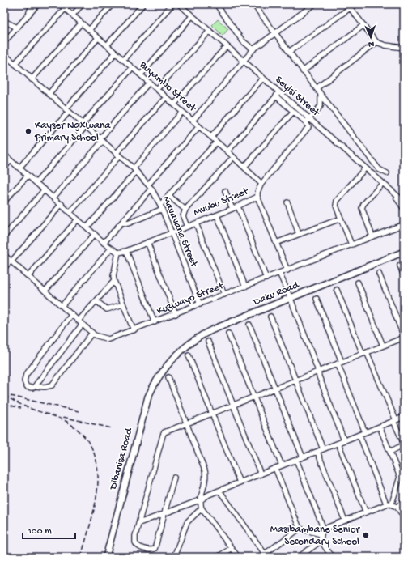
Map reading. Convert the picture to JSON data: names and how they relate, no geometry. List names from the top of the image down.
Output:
{
  "streets": {
    "main road": ["Daku Road", "Dibanisa Road"],
    "street": [
      "Buyambo Street",
      "Seyisi Street",
      "Mvubu Street",
      "Mavavana Street",
      "Kuzwayo Street"
    ]
  },
  "crossings": [
    ["Buyambo Street", "Mvubu Street"],
    ["Seyisi Street", "Mvubu Street"],
    ["Mvubu Street", "Mavavana Street"],
    ["Mavavana Street", "Kuzwayo Street"],
    ["Daku Road", "Dibanisa Road"]
  ],
  "places": ["Kayser Ngxwana Primary School", "Masibambane Senior Secondary School"],
  "scale_bar": "100 m",
  "north": "bottom"
}
